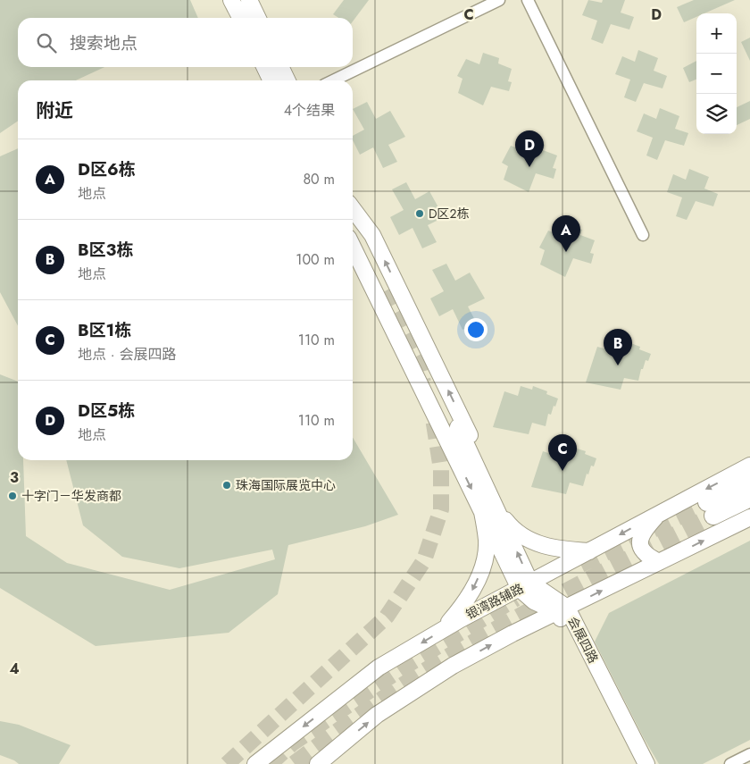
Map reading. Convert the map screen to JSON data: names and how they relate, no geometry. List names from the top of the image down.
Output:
{
  "streets": {
    "main road": ["银湾路辅路", "会展四路"]
  },
  "places": ["D区2栋", "珠海国际展览中心", "十字门－华发商都"],
  "page": {
    "map_buttons": ["+", "−"],
    "search": "搜索地点",
    "heading": ["附近", "4个结果"],
    "pins": [
      "D",
      "A",
      "B",
      "C"
    ],
    "list": [
      {
        "mark": "A",
        "name": "D区6栋",
        "note": "地点",
        "value": "80 m"
      },
      {
        "mark": "B",
        "name": "B区3栋",
        "note": "地点",
        "value": "100 m"
      },
      {
        "mark": "C",
        "name": "B区1栋",
        "note": "地点 · 会展四路",
        "value": "110 m"
      },
      {
        "mark": "D",
        "name": "D区5栋",
        "note": "地点",
        "value": "110 m"
      }
    ]
  },
  "grid": {
    "columns": ["C", "D"],
    "rows": ["3", "4"]
  }
}
